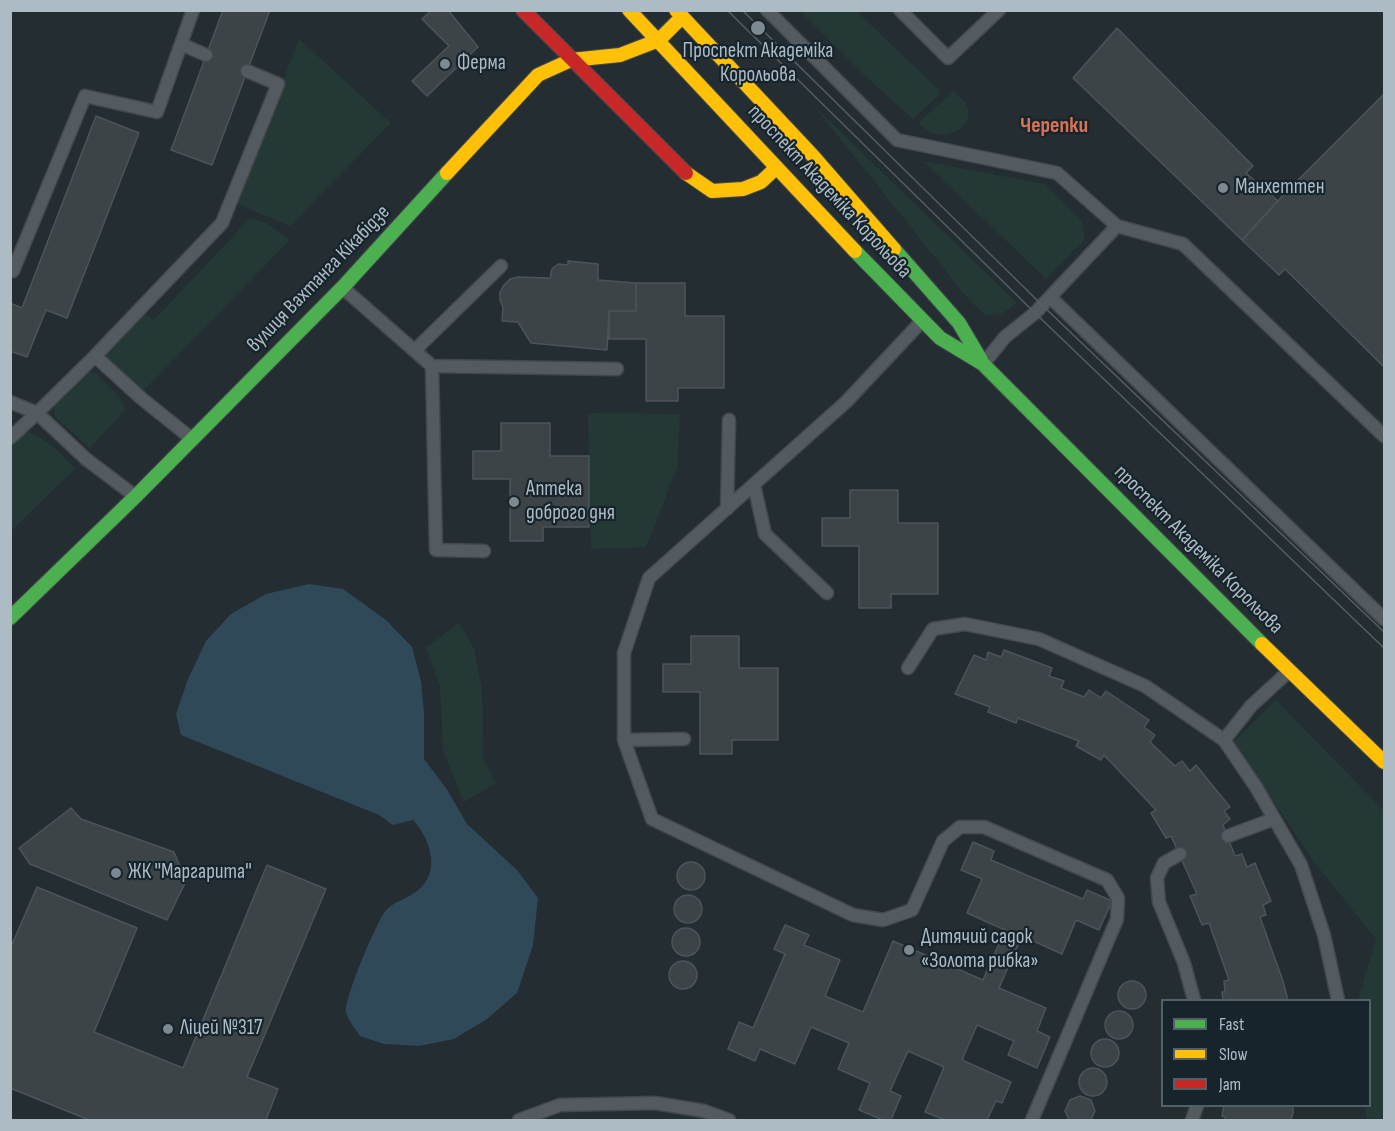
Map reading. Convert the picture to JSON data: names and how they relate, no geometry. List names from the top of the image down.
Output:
{
  "streets": {
    "main road": ["проспект Академіка Корольова", "вулиця Вахтанга Кікабідзе"]
  },
  "crossings": [
    ["проспект Академіка Корольова", "вулиця Вахтанга Кікабідзе"]
  ],
  "districts": ["Черепки"],
  "places": [
    "Проспект Академіка Корольова",
    "Ферма",
    "Манхеттен",
    "Аптека доброго дня",
    "ЖК ''Маргарита''",
    "Дитячий садок «Золота рибка»",
    "Ліцей №317"
  ],
  "legend": ["Fast", "Slow", "Jam"]
}
